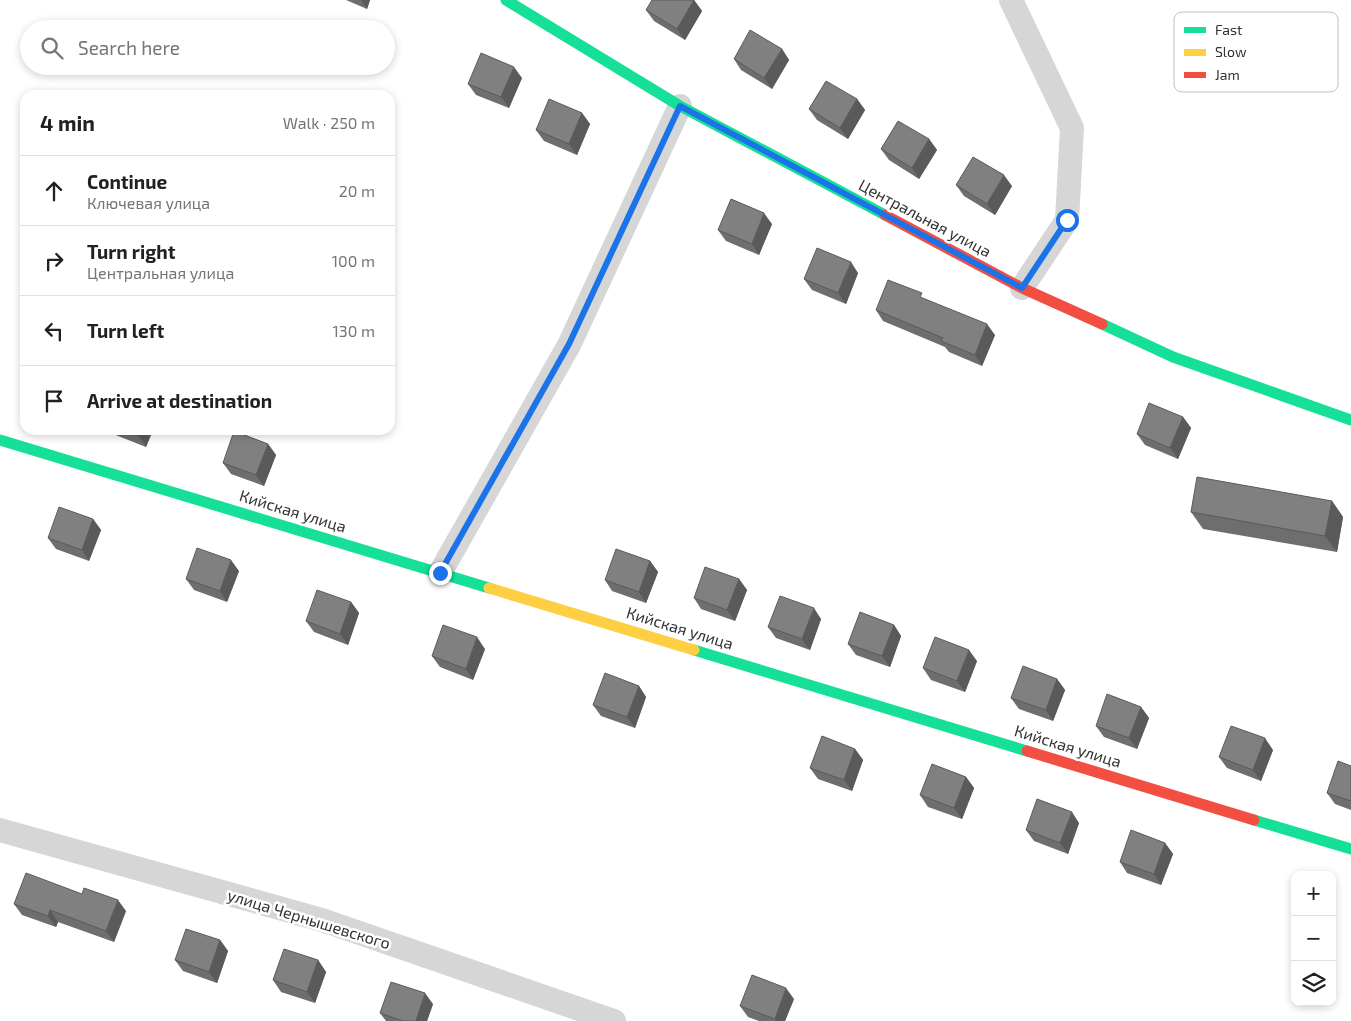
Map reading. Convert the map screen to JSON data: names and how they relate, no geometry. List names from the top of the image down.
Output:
{
  "streets": {
    "street": ["Центральная улица", "Кийская улица", "улица Чернышевского"]
  },
  "legend": ["Fast", "Slow", "Jam"],
  "page": {
    "search": "Search here",
    "heading": ["4 min", "Walk · 250 m"],
    "list": [
      ["Continue", "Ключевая улица", "20 m"],
      ["Turn right", "Центральная улица", "100 m"],
      ["Turn left", "130 m"],
      "Arrive at destination"
    ],
    "map_buttons": ["+", "−"]
  }
}
